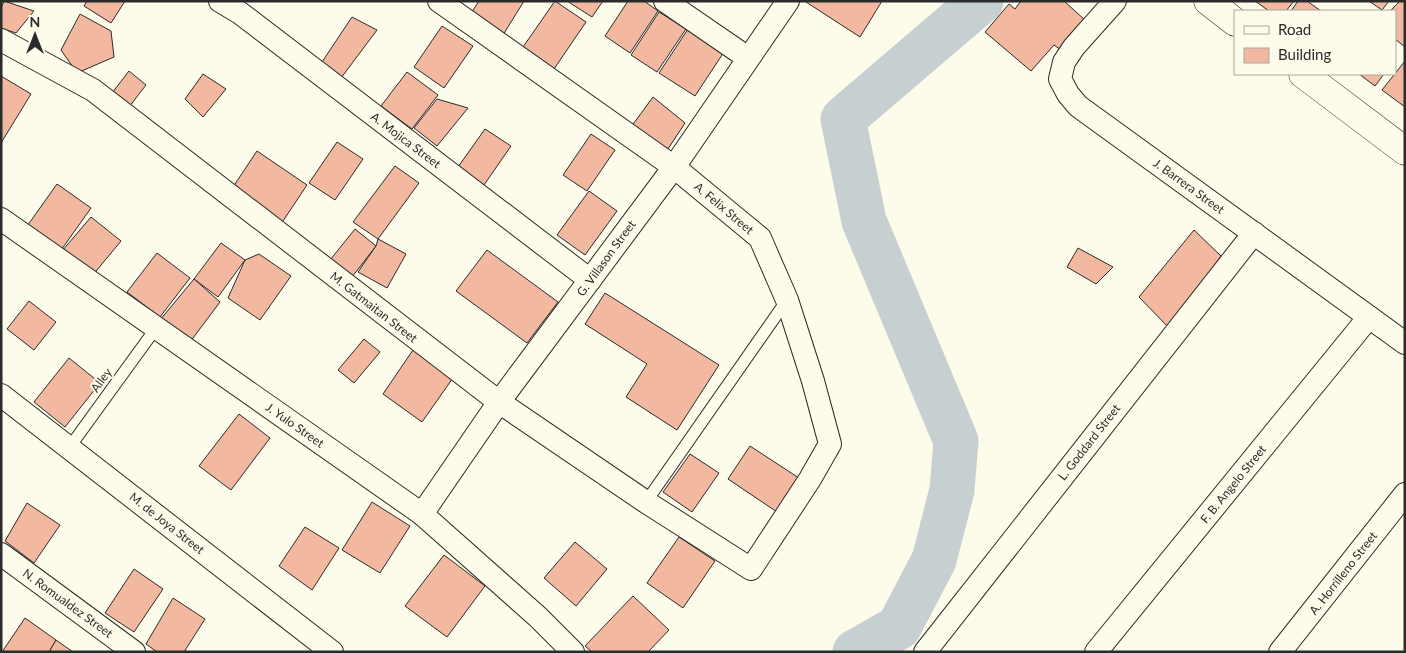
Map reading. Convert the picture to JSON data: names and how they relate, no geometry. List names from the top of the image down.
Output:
{
  "streets": {
    "street": [
      "A. Mojica Street",
      "J. Barrera Street",
      "A. Felix Street",
      "G. Villason Street",
      "M. Gatmaitan Street",
      "J. Yulo Street",
      "L. Goddard Street",
      "F. B. Angelo Street",
      "M. de Joya Street",
      "A. Horrilleno Street",
      "N. Romualdez Street"
    ],
    "lane": ["Alley"]
  },
  "crossings": [
    ["A. Mojica Street", "G. Villason Street"],
    ["J. Barrera Street", "L. Goddard Street"],
    ["J. Barrera Street", "F. B. Angelo Street"],
    ["A. Felix Street", "G. Villason Street"],
    ["A. Felix Street", "M. Gatmaitan Street"],
    ["G. Villason Street", "M. Gatmaitan Street"],
    ["G. Villason Street", "J. Yulo Street"],
    ["Alley", "J. Yulo Street"],
    ["Alley", "M. de Joya Street"]
  ],
  "legend": ["Road", "Building"],
  "north": "top"
}
